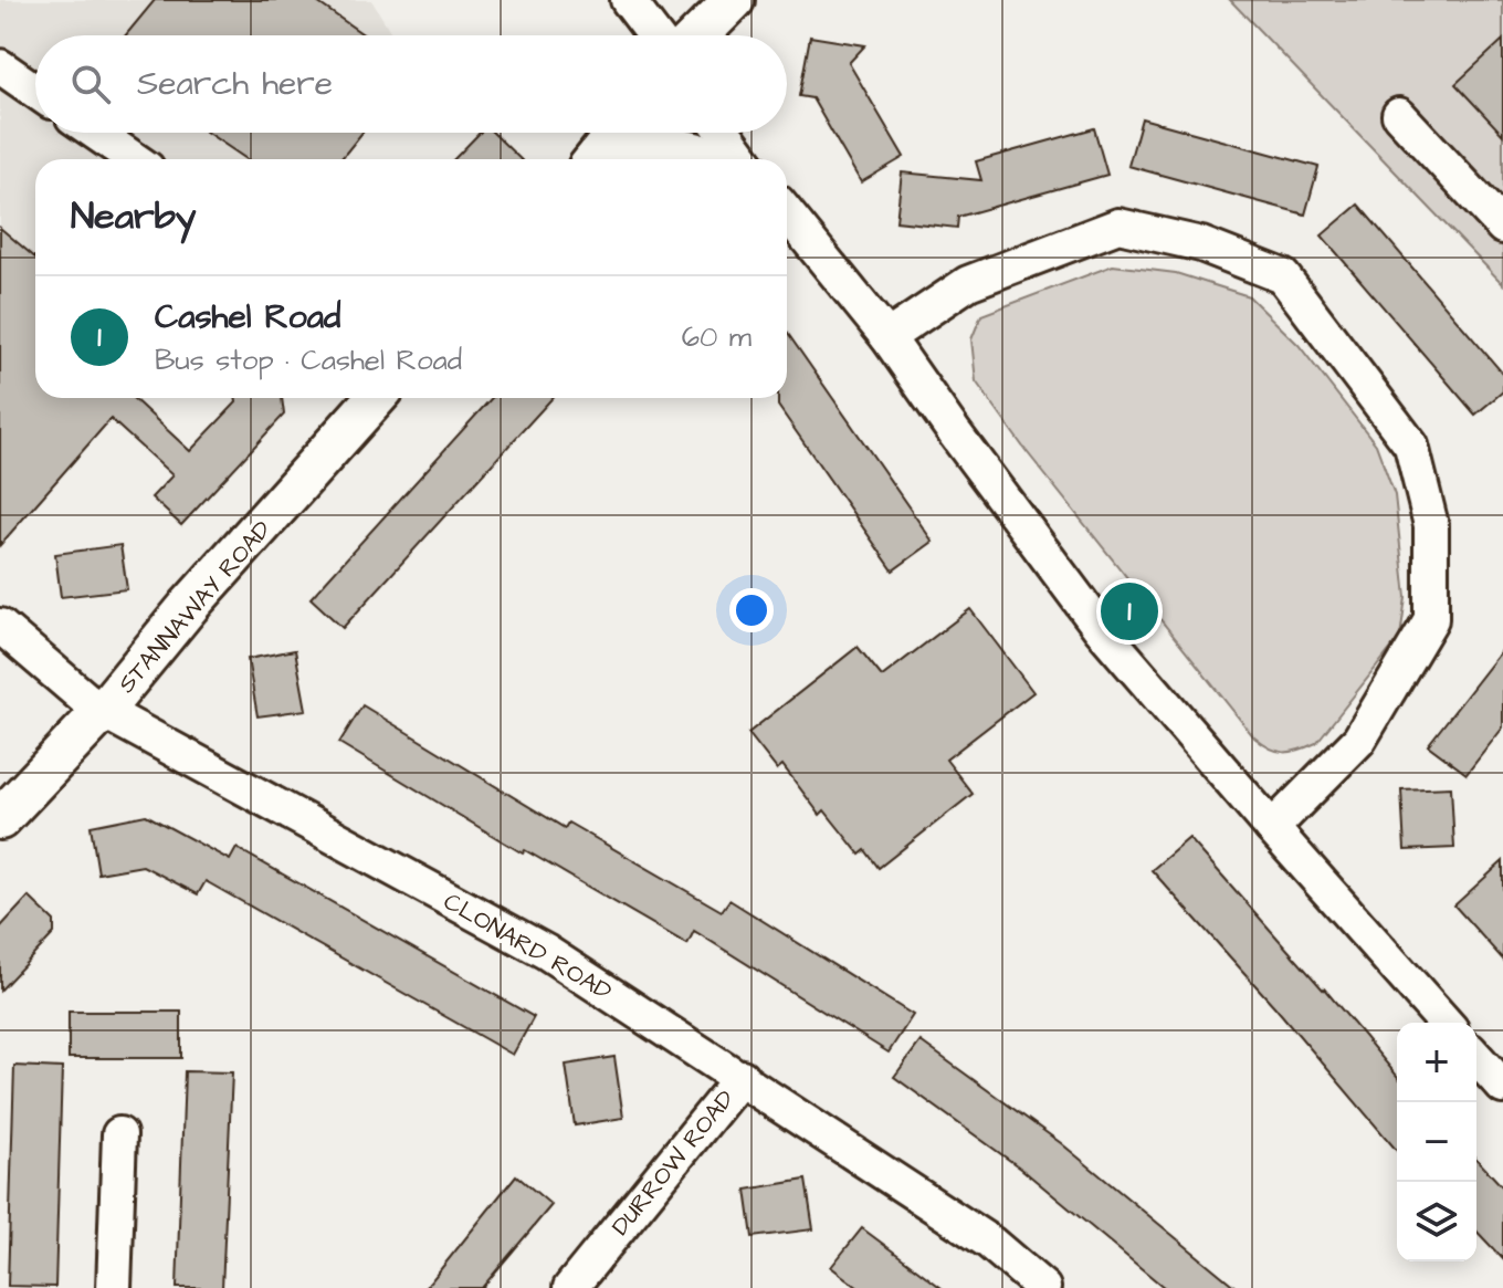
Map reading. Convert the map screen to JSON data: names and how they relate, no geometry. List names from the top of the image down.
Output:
{
  "streets": {
    "street": ["STANNAWAY ROAD", "CLONARD ROAD", "DURROW ROAD"]
  },
  "crossings": [
    ["STANNAWAY ROAD", "CLONARD ROAD"],
    ["CLONARD ROAD", "DURROW ROAD"]
  ],
  "page": {
    "search": "Search here",
    "heading": "Nearby",
    "list": [
      {
        "mark": "1",
        "name": "Cashel Road",
        "note": "Bus stop · Cashel Road",
        "value": "60 m"
      }
    ],
    "pins": "1",
    "map_buttons": ["+", "−"]
  }
}
